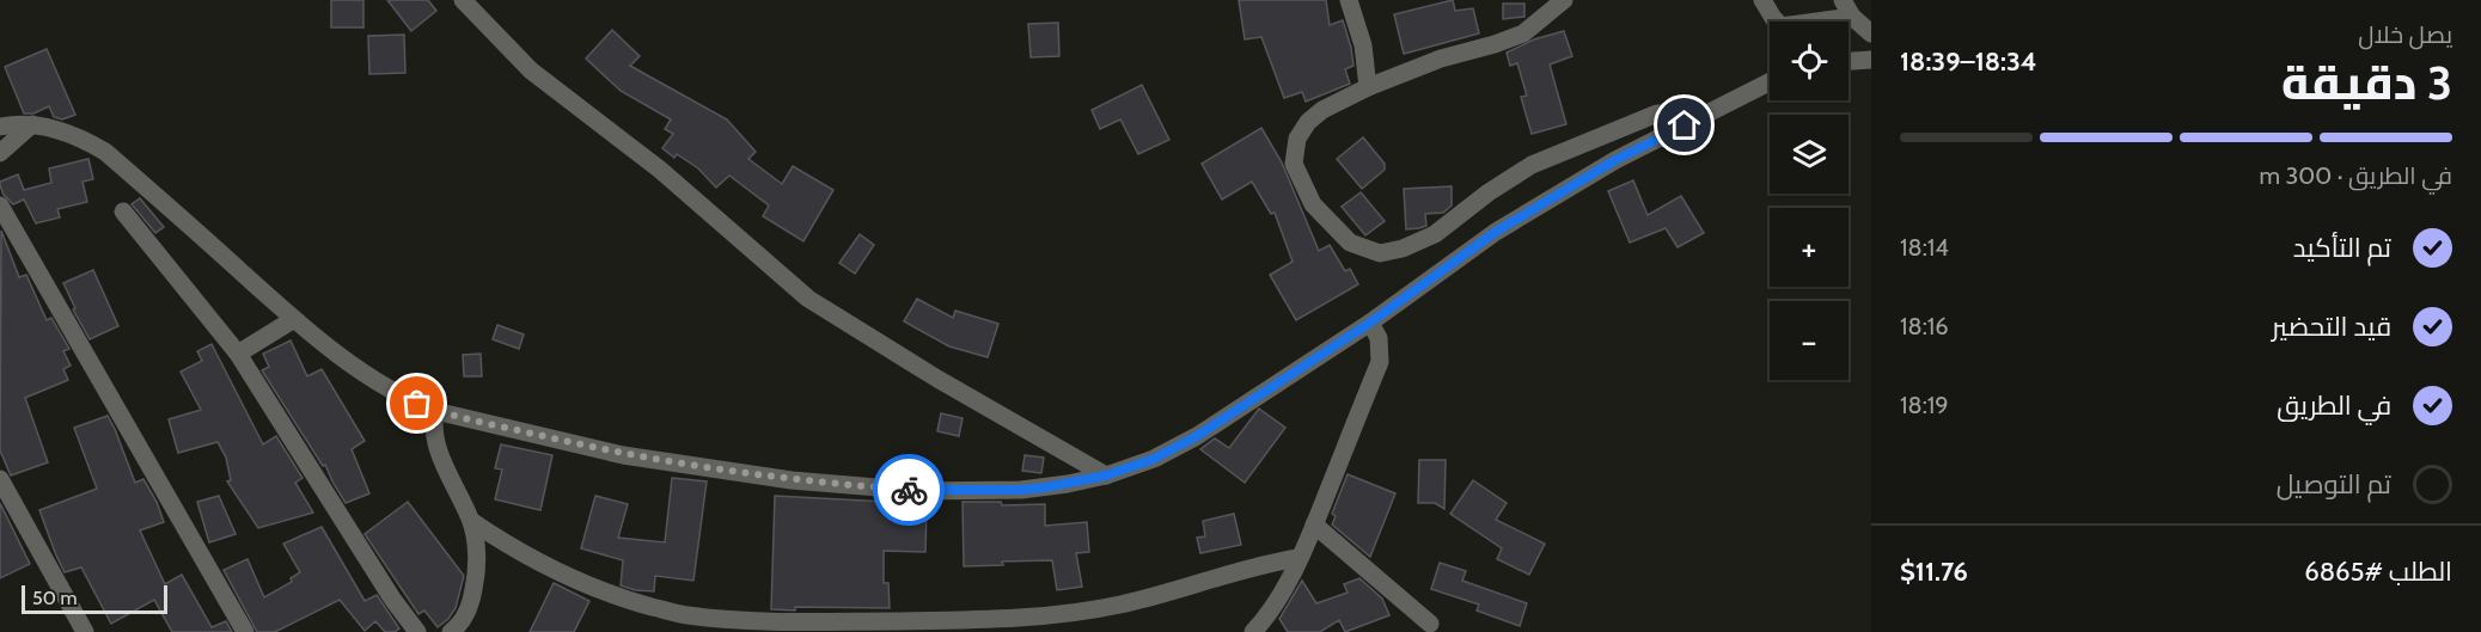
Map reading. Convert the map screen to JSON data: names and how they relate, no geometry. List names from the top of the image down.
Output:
{
  "scale_bar": "50 m",
  "page": {
    "heading": ["3 دقيقة", "يصل خلال", "18:34–18:39"],
    "panel": ["الطلب #6865", "$11.76"],
    "map_buttons": ["+", "−"],
    "bar": "في الطريق · 300 m",
    "list": [
      ["تم التأكيد", "18:14"],
      ["قيد التحضير", "18:16"],
      ["في الطريق", "18:19"],
      "تم التوصيل"
    ],
    "scale": "50 m"
  }
}
